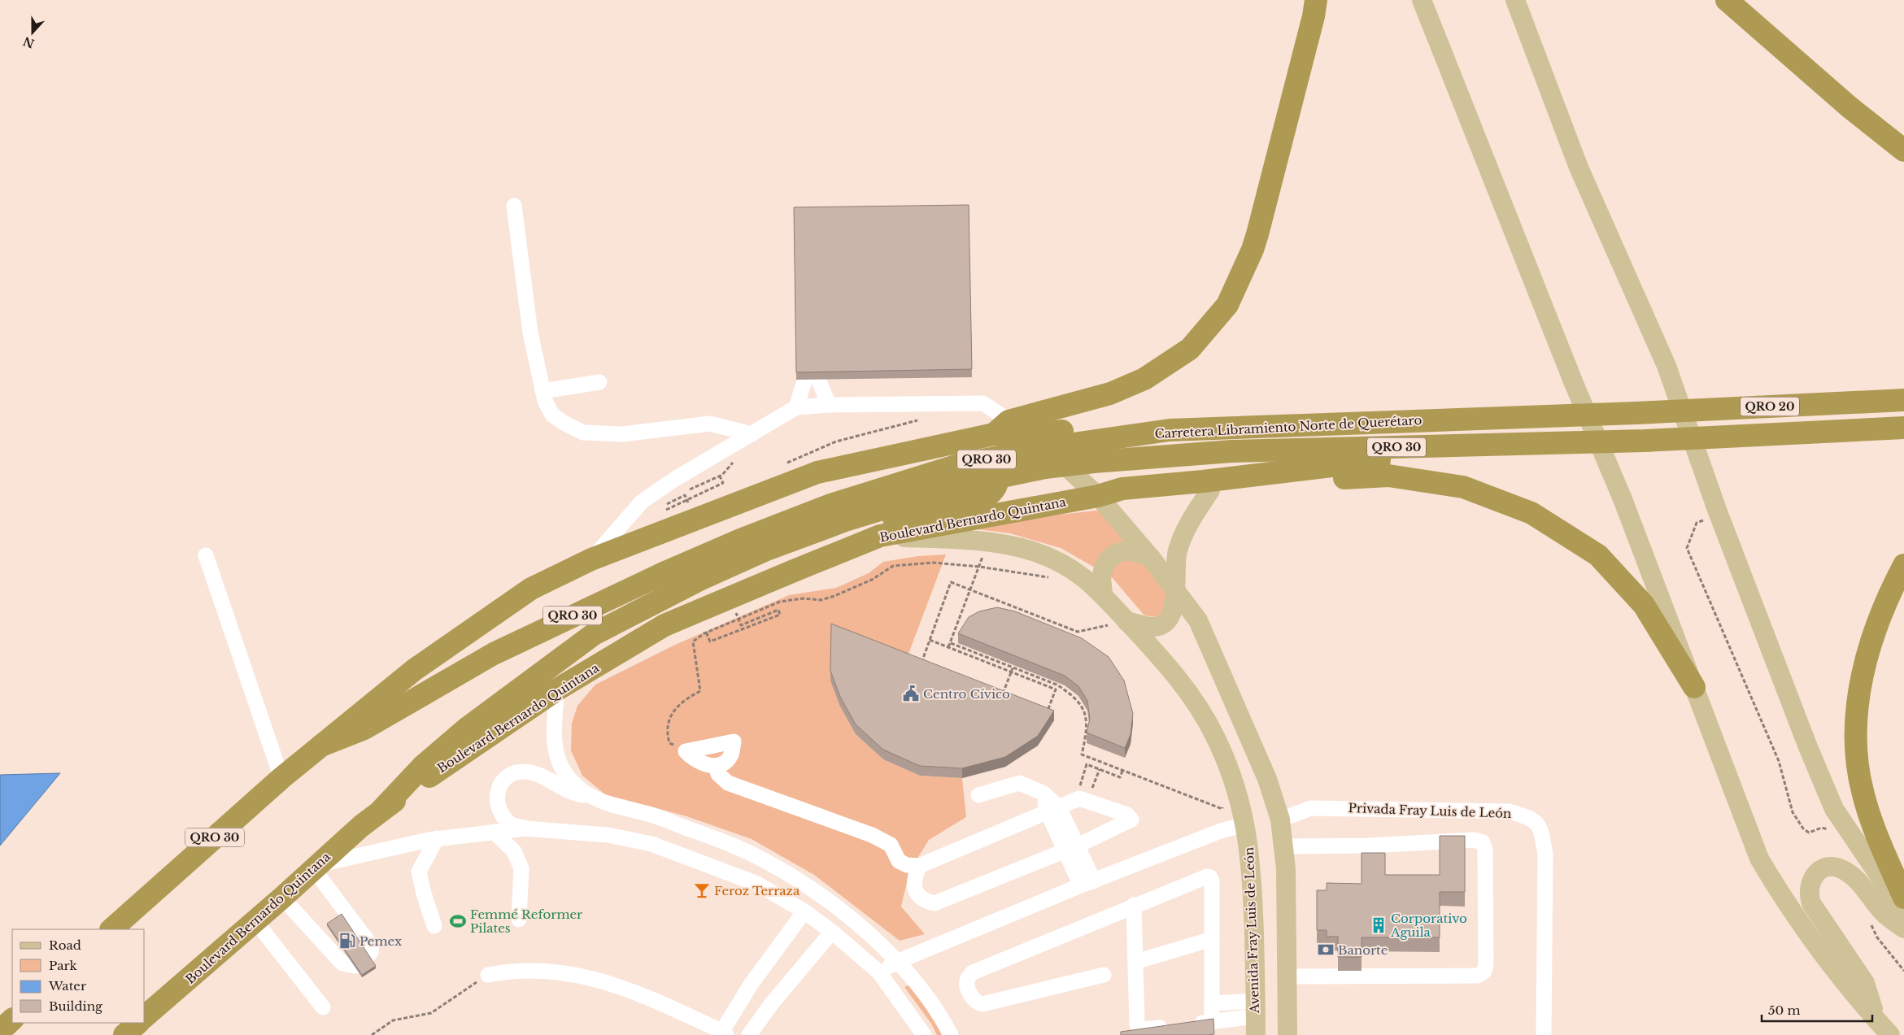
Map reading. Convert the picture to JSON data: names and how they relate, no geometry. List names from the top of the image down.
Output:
{
  "streets": {
    "highway": [
      "QRO 20",
      "Carretera Libramiento Norte de Querétaro",
      "QRO 30",
      "Boulevard Bernardo Quintana"
    ],
    "main road": ["Avenida Fray Luis de León"],
    "street": ["Privada Fray Luis de León"]
  },
  "crossings": [
    ["QRO 20", "Carretera Libramiento Norte de Querétaro"],
    ["Carretera Libramiento Norte de Querétaro", "QRO 30"],
    ["Carretera Libramiento Norte de Querétaro", "Boulevard Bernardo Quintana"],
    ["Boulevard Bernardo Quintana", "Avenida Fray Luis de León"]
  ],
  "places": {
    "public building": ["Centro Cívico"],
    "bar": ["Feroz Terraza"],
    "sports": ["Femmé Reformer Pilates"],
    "building": ["Corporativo Aguila"],
    "fuel station": ["Pemex"],
    "bank": ["Banorte"]
  },
  "legend": [
    "Road",
    "Park",
    "Water",
    "Building"
  ],
  "scale_bar": "50 m",
  "north": "bottom"
}
